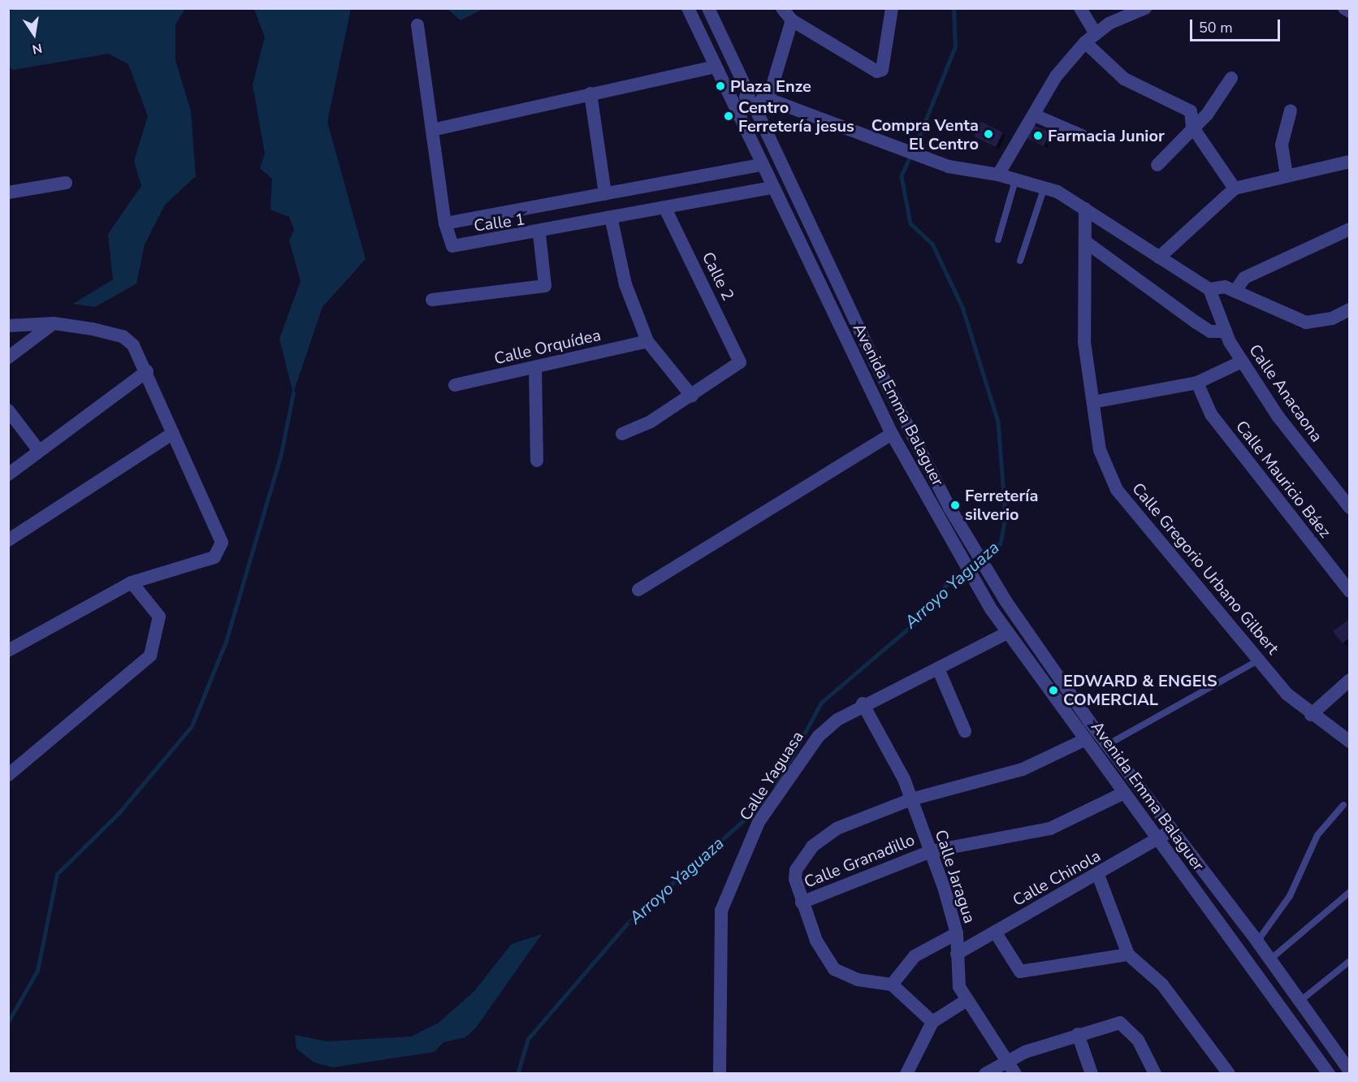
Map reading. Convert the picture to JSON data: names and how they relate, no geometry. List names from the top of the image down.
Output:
{
  "streets": {
    "street": [
      "Calle 1",
      "Calle 2",
      "Calle Orquídea",
      "Calle Anacaona",
      "Avenida Emma Balaguer",
      "Calle Mauricio Báez",
      "Calle Gregorio Urbano Gilbert",
      "Calle Yaguasa",
      "Calle Granadillo",
      "Calle Jaragua",
      "Calle Chinola"
    ]
  },
  "crossings": [
    ["Calle 1", "Calle 2"],
    ["Calle 1", "Avenida Emma Balaguer"],
    ["Avenida Emma Balaguer", "Calle Yaguasa"],
    ["Avenida Emma Balaguer", "Calle Granadillo"],
    ["Avenida Emma Balaguer", "Calle Chinola"],
    ["Calle Yaguasa", "Calle Jaragua"],
    ["Calle Granadillo", "Calle Jaragua"],
    ["Calle Jaragua", "Calle Chinola"]
  ],
  "water": ["Arroyo Yaguaza"],
  "places": [
    "Plaza Enze",
    "Centro Ferretería jesus",
    "Compra Venta El Centro",
    "Farmacia Junior",
    "Ferretería silverio",
    "EDWARD & ENGElS COMERCIAL"
  ],
  "scale_bar": "50 m",
  "north": "bottom"
}
